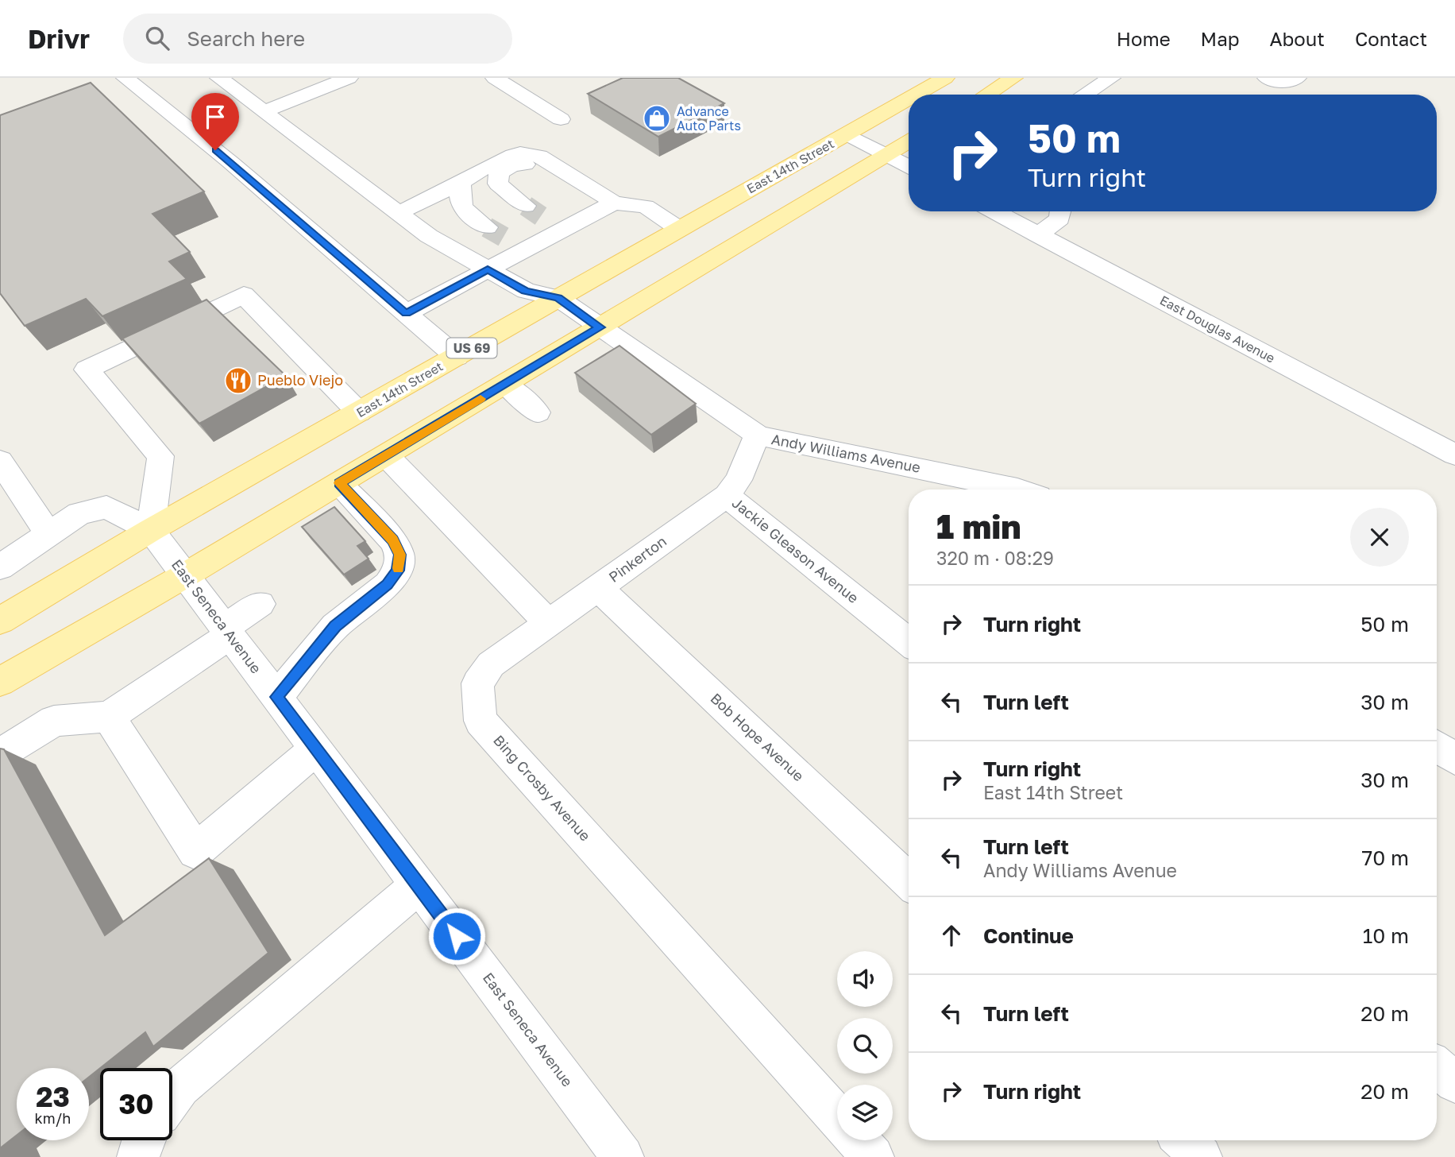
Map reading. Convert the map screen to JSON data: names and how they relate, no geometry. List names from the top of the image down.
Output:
{
  "streets": {
    "main road": ["East 14th Street", "US 69"],
    "street": [
      "East Douglas Avenue",
      "Andy Williams Avenue",
      "Jackie Gleason Avenue",
      "Pinkerton",
      "East Seneca Avenue",
      "Bob Hope Avenue",
      "Bing Crosby Avenue"
    ]
  },
  "crossings": [
    ["East 14th Street", "Andy Williams Avenue"],
    ["East 14th Street", "East Seneca Avenue"],
    ["Andy Williams Avenue", "Jackie Gleason Avenue"],
    ["Jackie Gleason Avenue", "Pinkerton"],
    ["Pinkerton", "Bob Hope Avenue"],
    ["Pinkerton", "Bing Crosby Avenue"]
  ],
  "places": {
    "shop": ["Advance Auto Parts"],
    "restaurant": ["Pueblo Viejo"]
  },
  "page": {
    "header": "Drivr",
    "search": "Search here",
    "nav": [
      "Home",
      "Map",
      "About",
      "Contact"
    ],
    "turn": ["50 m", "Turn right"],
    "heading": ["1 min", "320 m · 08:29"],
    "list": [
      {
        "name": "Turn right",
        "value": "50 m"
      },
      {
        "name": "Turn left",
        "value": "30 m"
      },
      {
        "name": "Turn right",
        "note": "East 14th Street",
        "value": "30 m"
      },
      {
        "name": "Turn left",
        "note": "Andy Williams Avenue",
        "value": "70 m"
      },
      {
        "name": "Continue",
        "value": "10 m"
      },
      {
        "name": "Turn left",
        "value": "20 m"
      },
      {
        "name": "Turn right",
        "value": "20 m"
      }
    ],
    "speed": "23 km/h",
    "limit": "30"
  }
}
